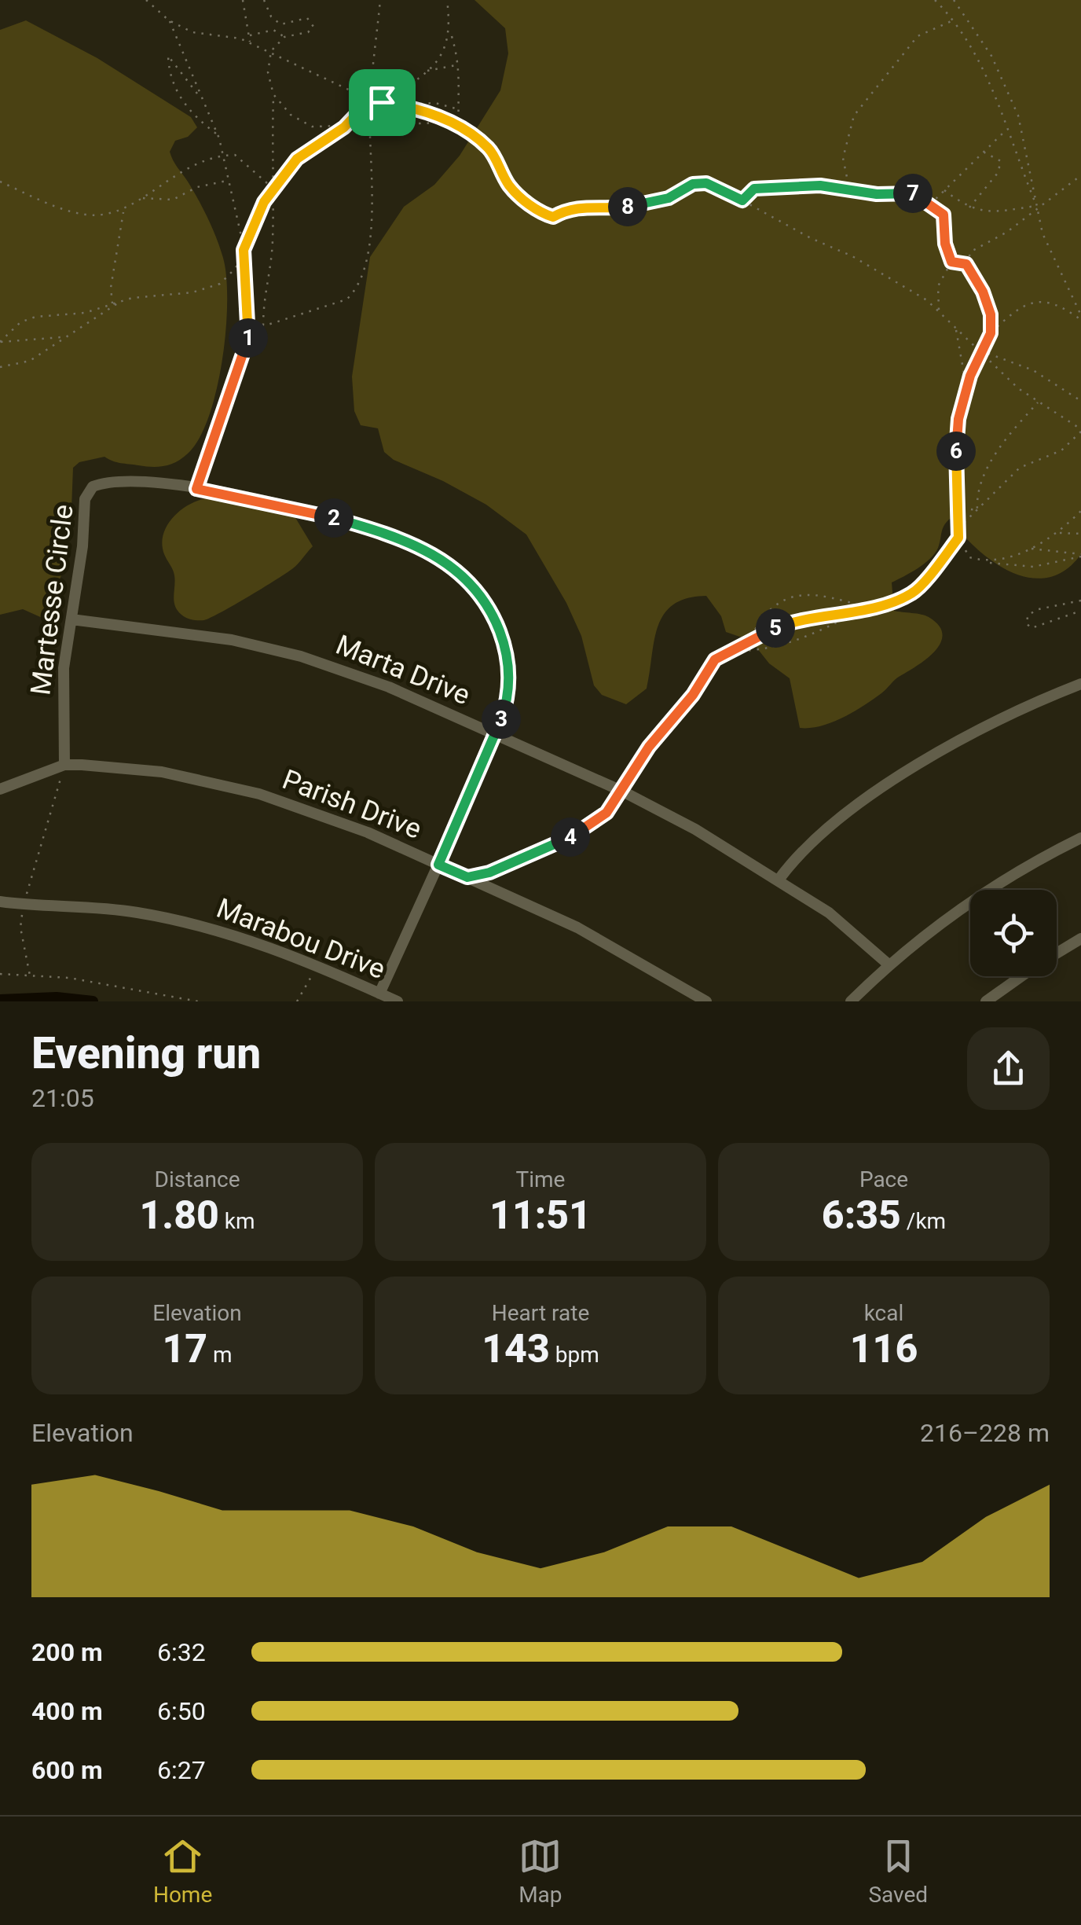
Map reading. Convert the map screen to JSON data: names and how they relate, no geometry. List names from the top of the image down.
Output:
{
  "streets": {
    "street": [
      "Martesse Circle",
      "Marta Drive",
      "Parish Drive",
      "Marabou Drive"
    ]
  },
  "crossings": [
    ["Martesse Circle", "Marta Drive"],
    ["Martesse Circle", "Parish Drive"],
    ["Martesse Circle", "Marabou Drive"]
  ],
  "page": {
    "pins": [
      "7",
      "8",
      "1",
      "6",
      "2",
      "5",
      "3",
      "4"
    ],
    "heading": ["Evening run", "21:05"],
    "stats": [
      ["Distance", "1.80 km"],
      ["Time", "11:51"],
      ["Pace", "6:35 /km"],
      ["Elevation", "17 m"],
      ["Heart rate", "143 bpm"],
      ["kcal", "116"]
    ],
    "chart": ["Elevation", "216–228 m"],
    "list": [
      {
        "name": "200 m",
        "note": "6:32"
      },
      {
        "name": "400 m",
        "note": "6:50"
      },
      {
        "name": "600 m",
        "note": "6:27"
      }
    ],
    "tabs": ["Home", "Map", "Saved"]
  }
}
